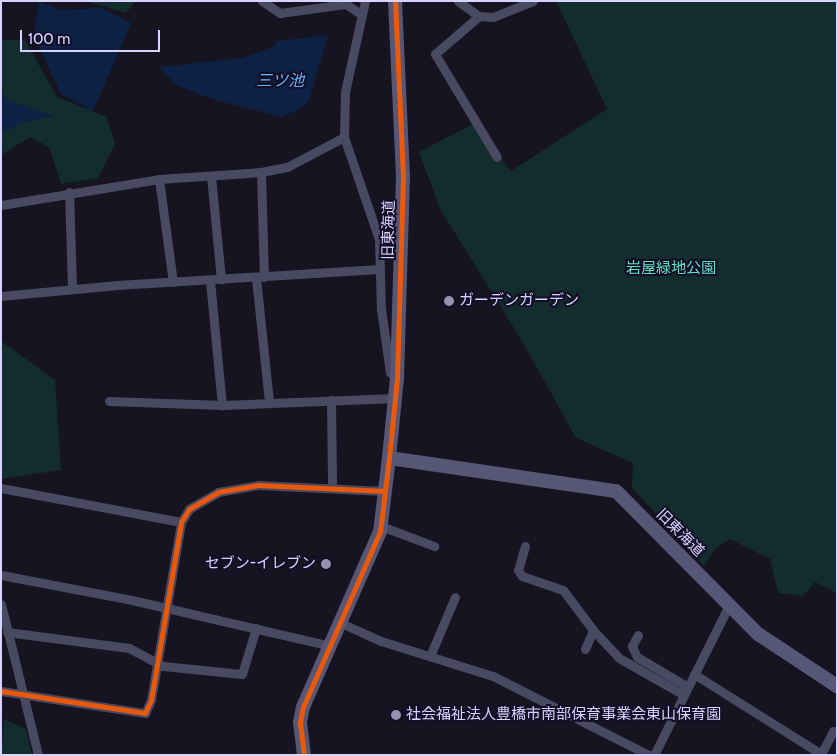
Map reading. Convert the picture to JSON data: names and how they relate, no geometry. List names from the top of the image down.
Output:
{
  "streets": {
    "street": ["旧東海道"]
  },
  "water": ["三ツ池"],
  "parks": ["岩屋緑地公園"],
  "places": ["ガーデンガーデン", "セブン-イレブン", "社会福祉法人豊橋市南部保育事業会東山保育園"],
  "scale_bar": "100 m"
}
